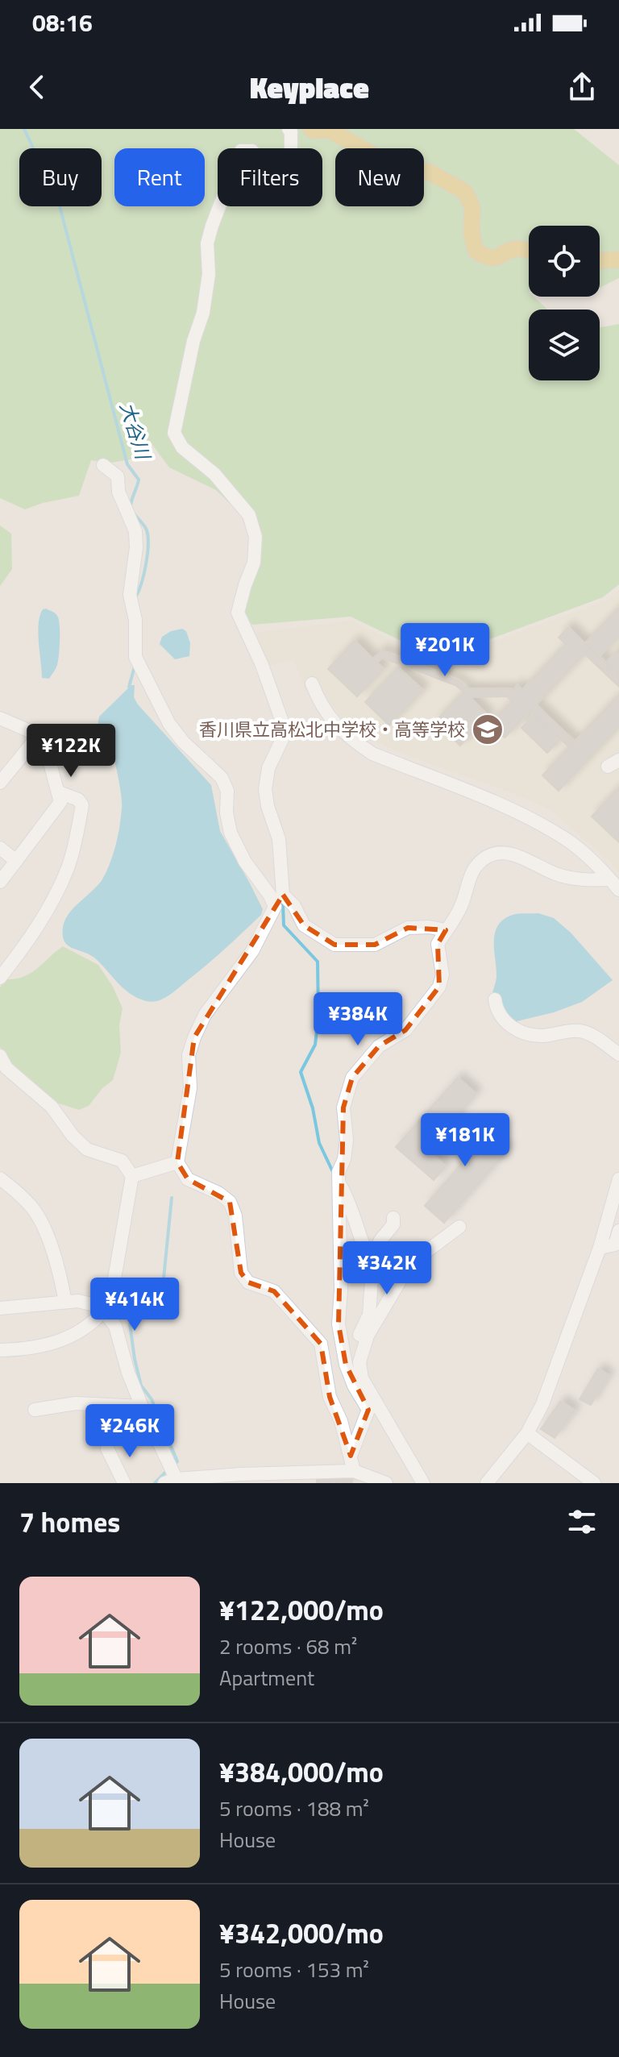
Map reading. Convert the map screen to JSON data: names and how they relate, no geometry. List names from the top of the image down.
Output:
{
  "water": ["大谷川"],
  "places": {
    "school or university": ["香川県立高松北中学校・高等学校"]
  },
  "page": {
    "status": "08:16",
    "header": "Keyplace",
    "chip": [
      "Buy",
      "Rent",
      "Filters",
      "New"
    ],
    "price": [
      "¥201K",
      "¥122K",
      "¥384K",
      "¥181K",
      "¥342K",
      "¥414K",
      "¥246K"
    ],
    "heading": "7 homes",
    "list": [
      {
        "name": "¥122,000/mo",
        "note": "2 rooms · 68 m² · Apartment"
      },
      {
        "name": "¥384,000/mo",
        "note": "5 rooms · 188 m² · House"
      },
      {
        "name": "¥342,000/mo",
        "note": "5 rooms · 153 m² · House"
      }
    ]
  }
}
